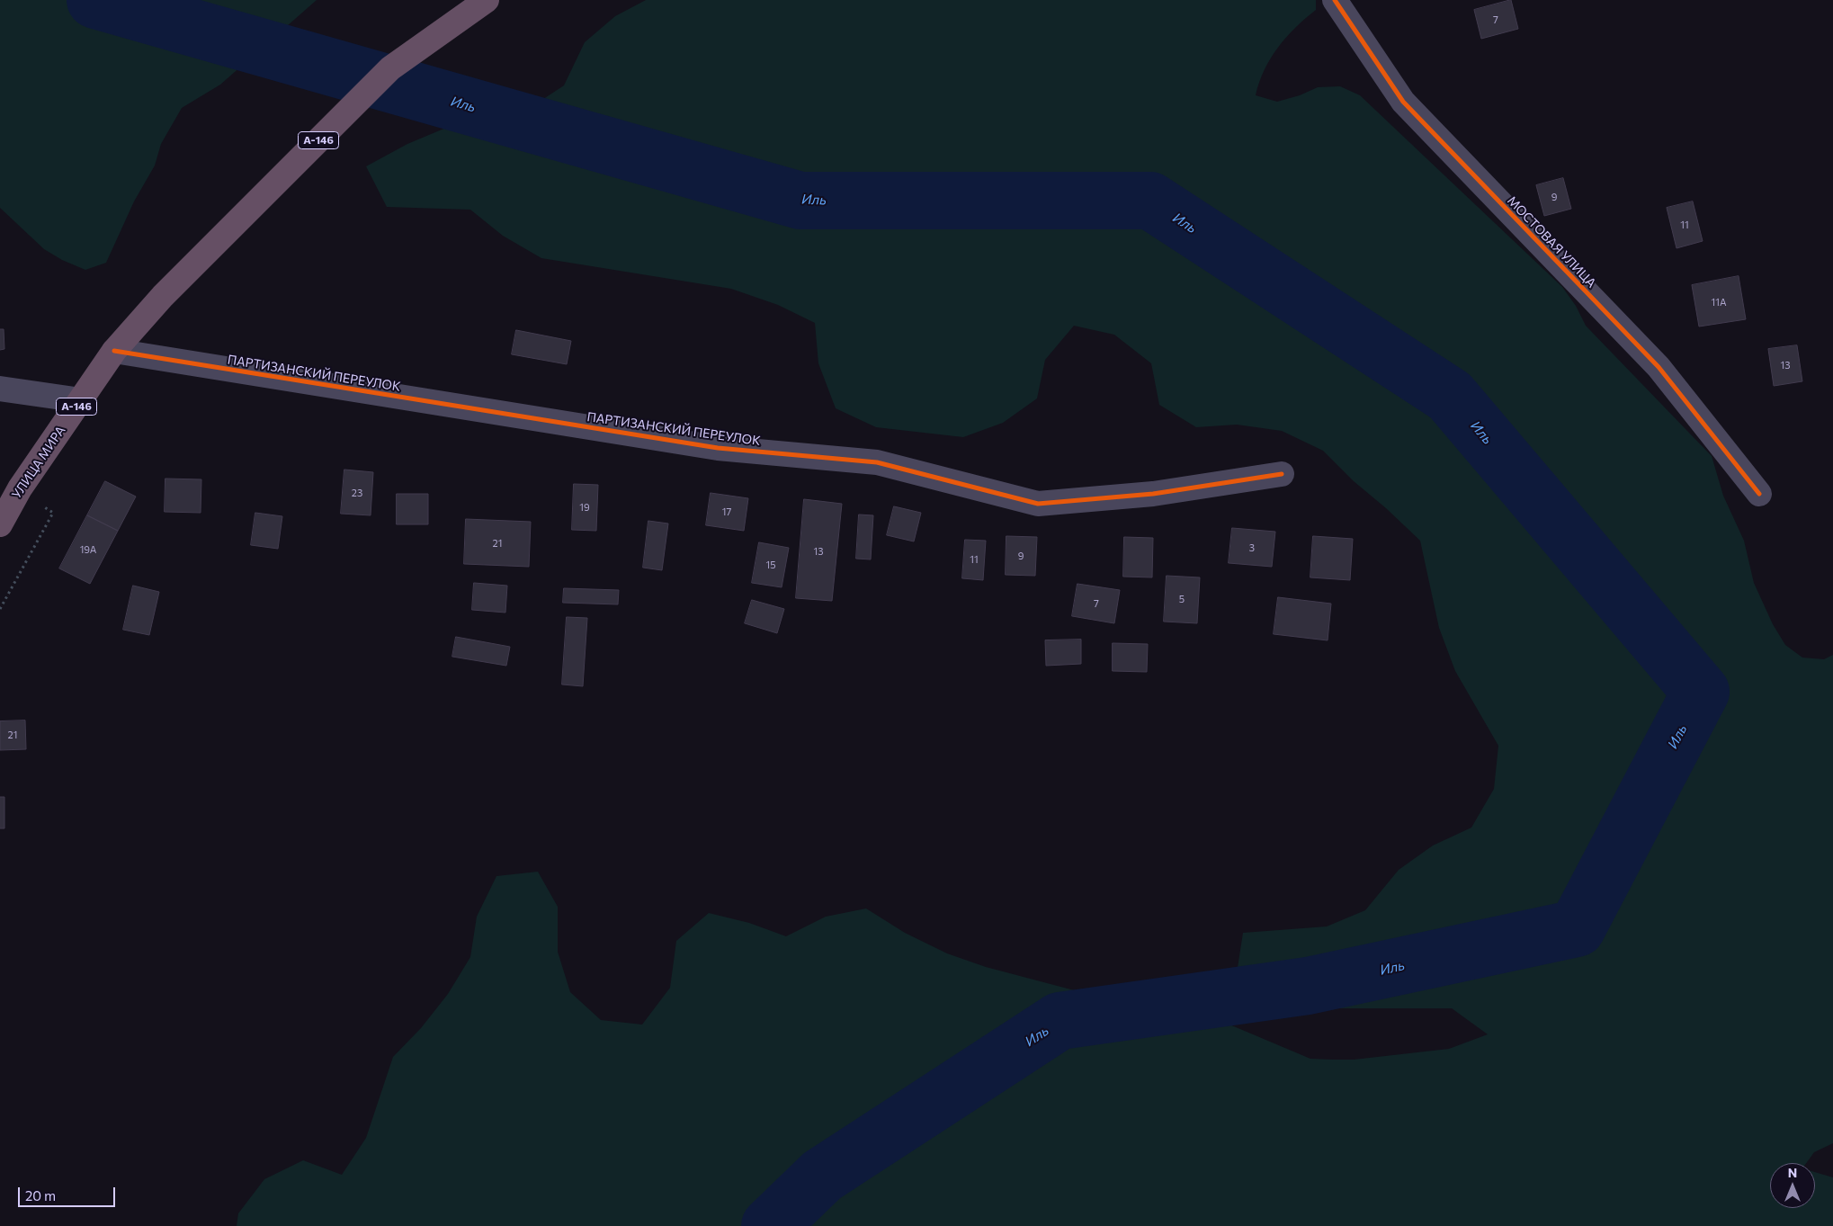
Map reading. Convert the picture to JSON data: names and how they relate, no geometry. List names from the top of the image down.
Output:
{
  "streets": {
    "highway": ["А-146", "УЛИЦА МИРА"],
    "street": ["МОСТОВАЯ УЛИЦА", "ПАРТИЗАНСКИЙ ПЕРЕУЛОК"]
  },
  "crossings": [
    ["ПАРТИЗАНСКИЙ ПЕРЕУЛОК", "УЛИЦА МИРА"]
  ],
  "water": ["Иль"],
  "house_numbers": [
    "7",
    "9",
    "11",
    "11А",
    "13",
    "23",
    "19",
    "17",
    "21",
    "3",
    "19А",
    "13",
    "9",
    "11",
    "15",
    "5",
    "7",
    "21"
  ],
  "scale_bar": "20 m",
  "north": "top"
}
